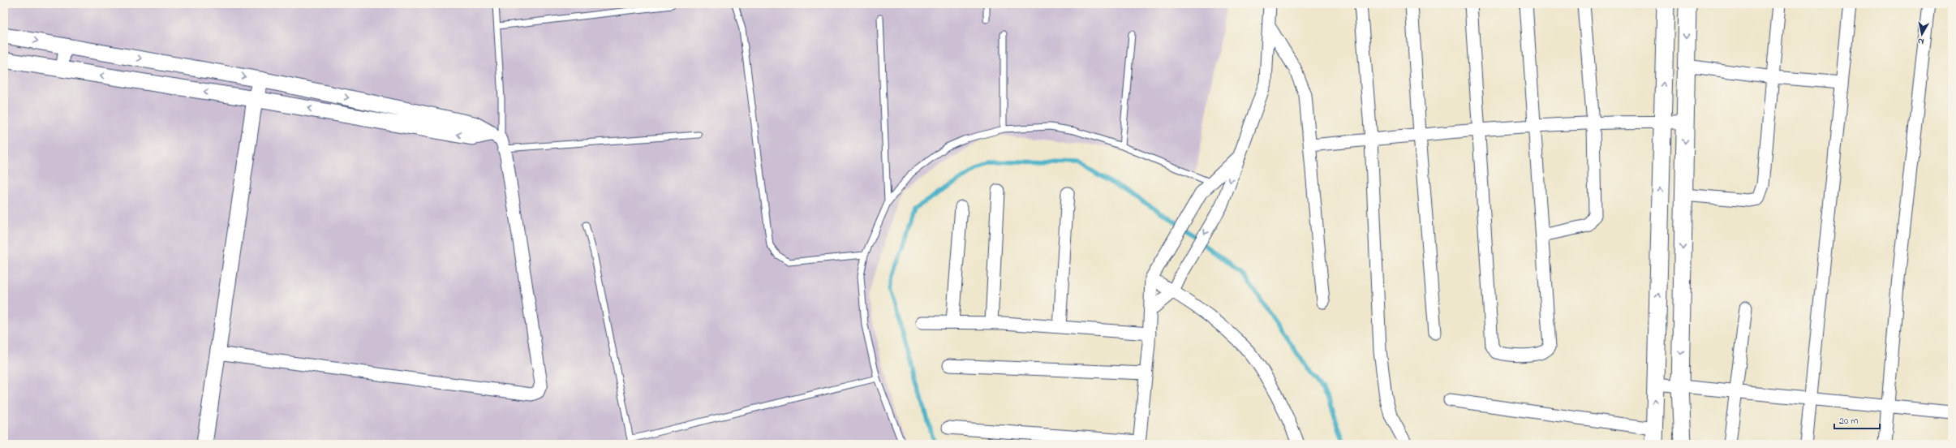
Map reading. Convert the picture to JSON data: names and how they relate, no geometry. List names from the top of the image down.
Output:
{
  "scale_bar": "20 m",
  "north": "bottom"
}
